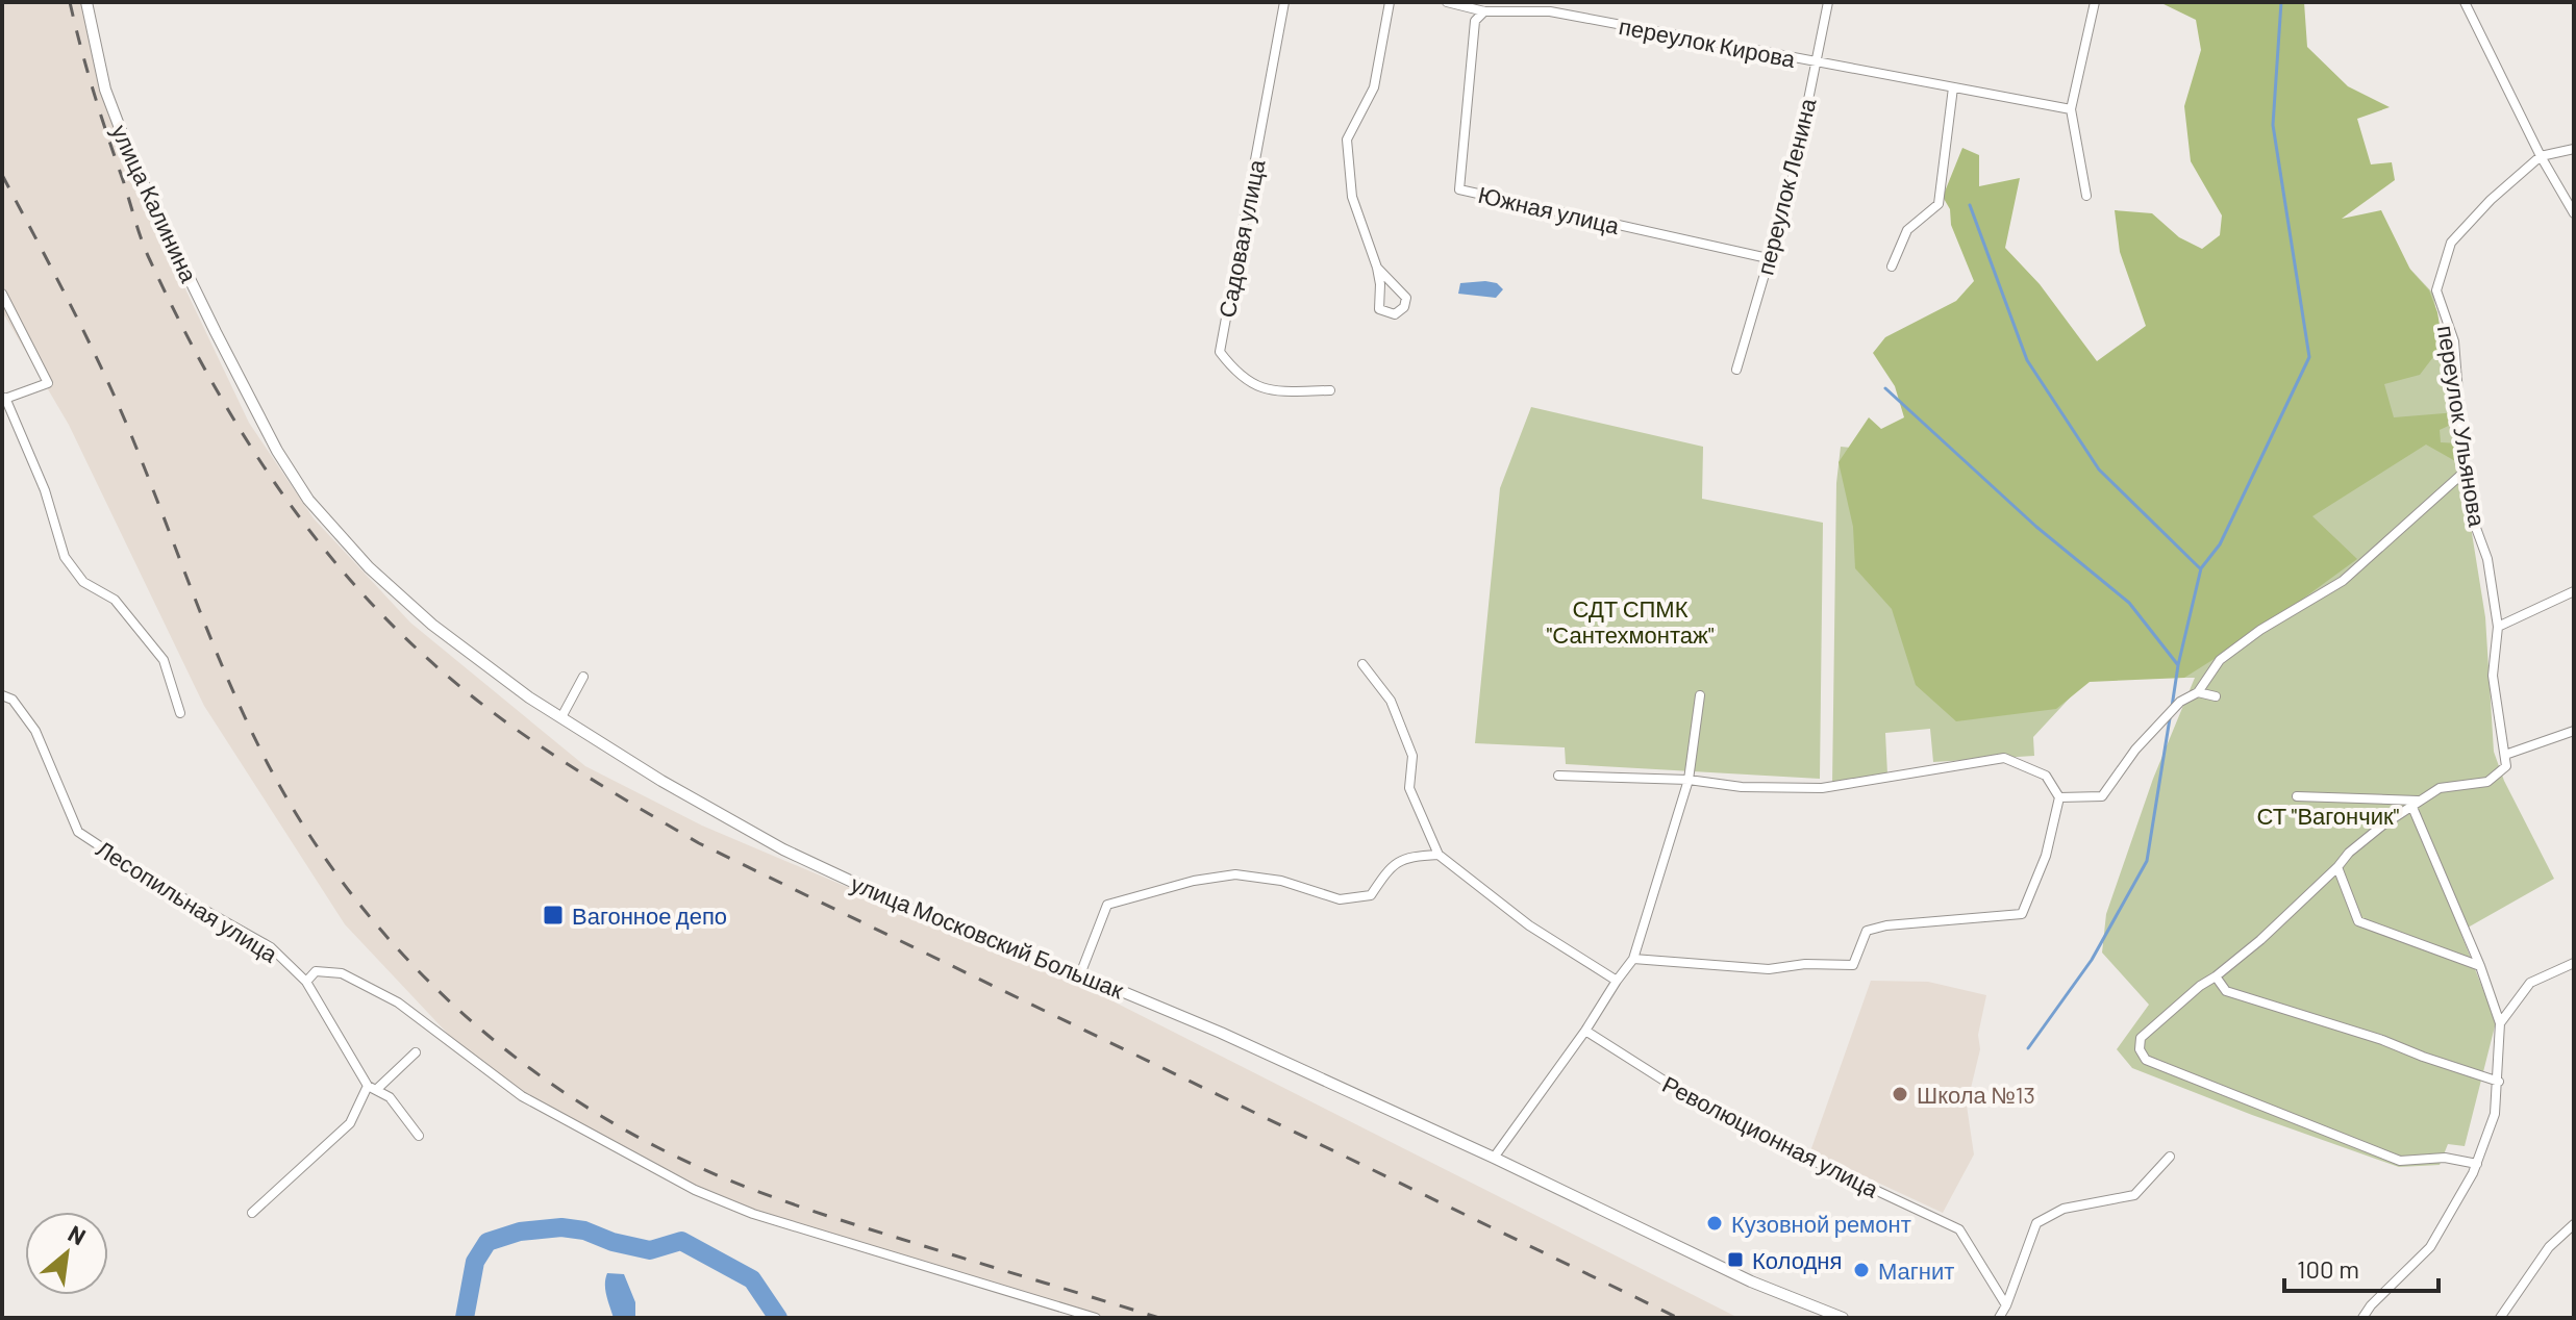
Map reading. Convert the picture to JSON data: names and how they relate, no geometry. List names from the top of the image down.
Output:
{
  "streets": {
    "street": [
      "переулок Кирова",
      "переулок Ленина",
      "улица Калинина",
      "Южная улица",
      "Садовая улица",
      "переулок Ульянова",
      "Лесопильная улица",
      "улица Московский Большак",
      "Революционная улица"
    ]
  },
  "crossings": [
    ["переулок Кирова", "переулок Ленина"],
    ["переулок Ленина", "Южная улица"],
    ["улица Калинина", "улица Московский Большак"]
  ],
  "parks": ["СДТ СПМК \"Сантехмонтаж\"", "СТ \"Вагончик\""],
  "places": {
    "transit": ["Вагонное депо", "Колодня"],
    "other": ["Школа №13", "Кузовной ремонт", "Магнит"]
  },
  "scale_bar": "100 m",
  "north": "top right"
}
